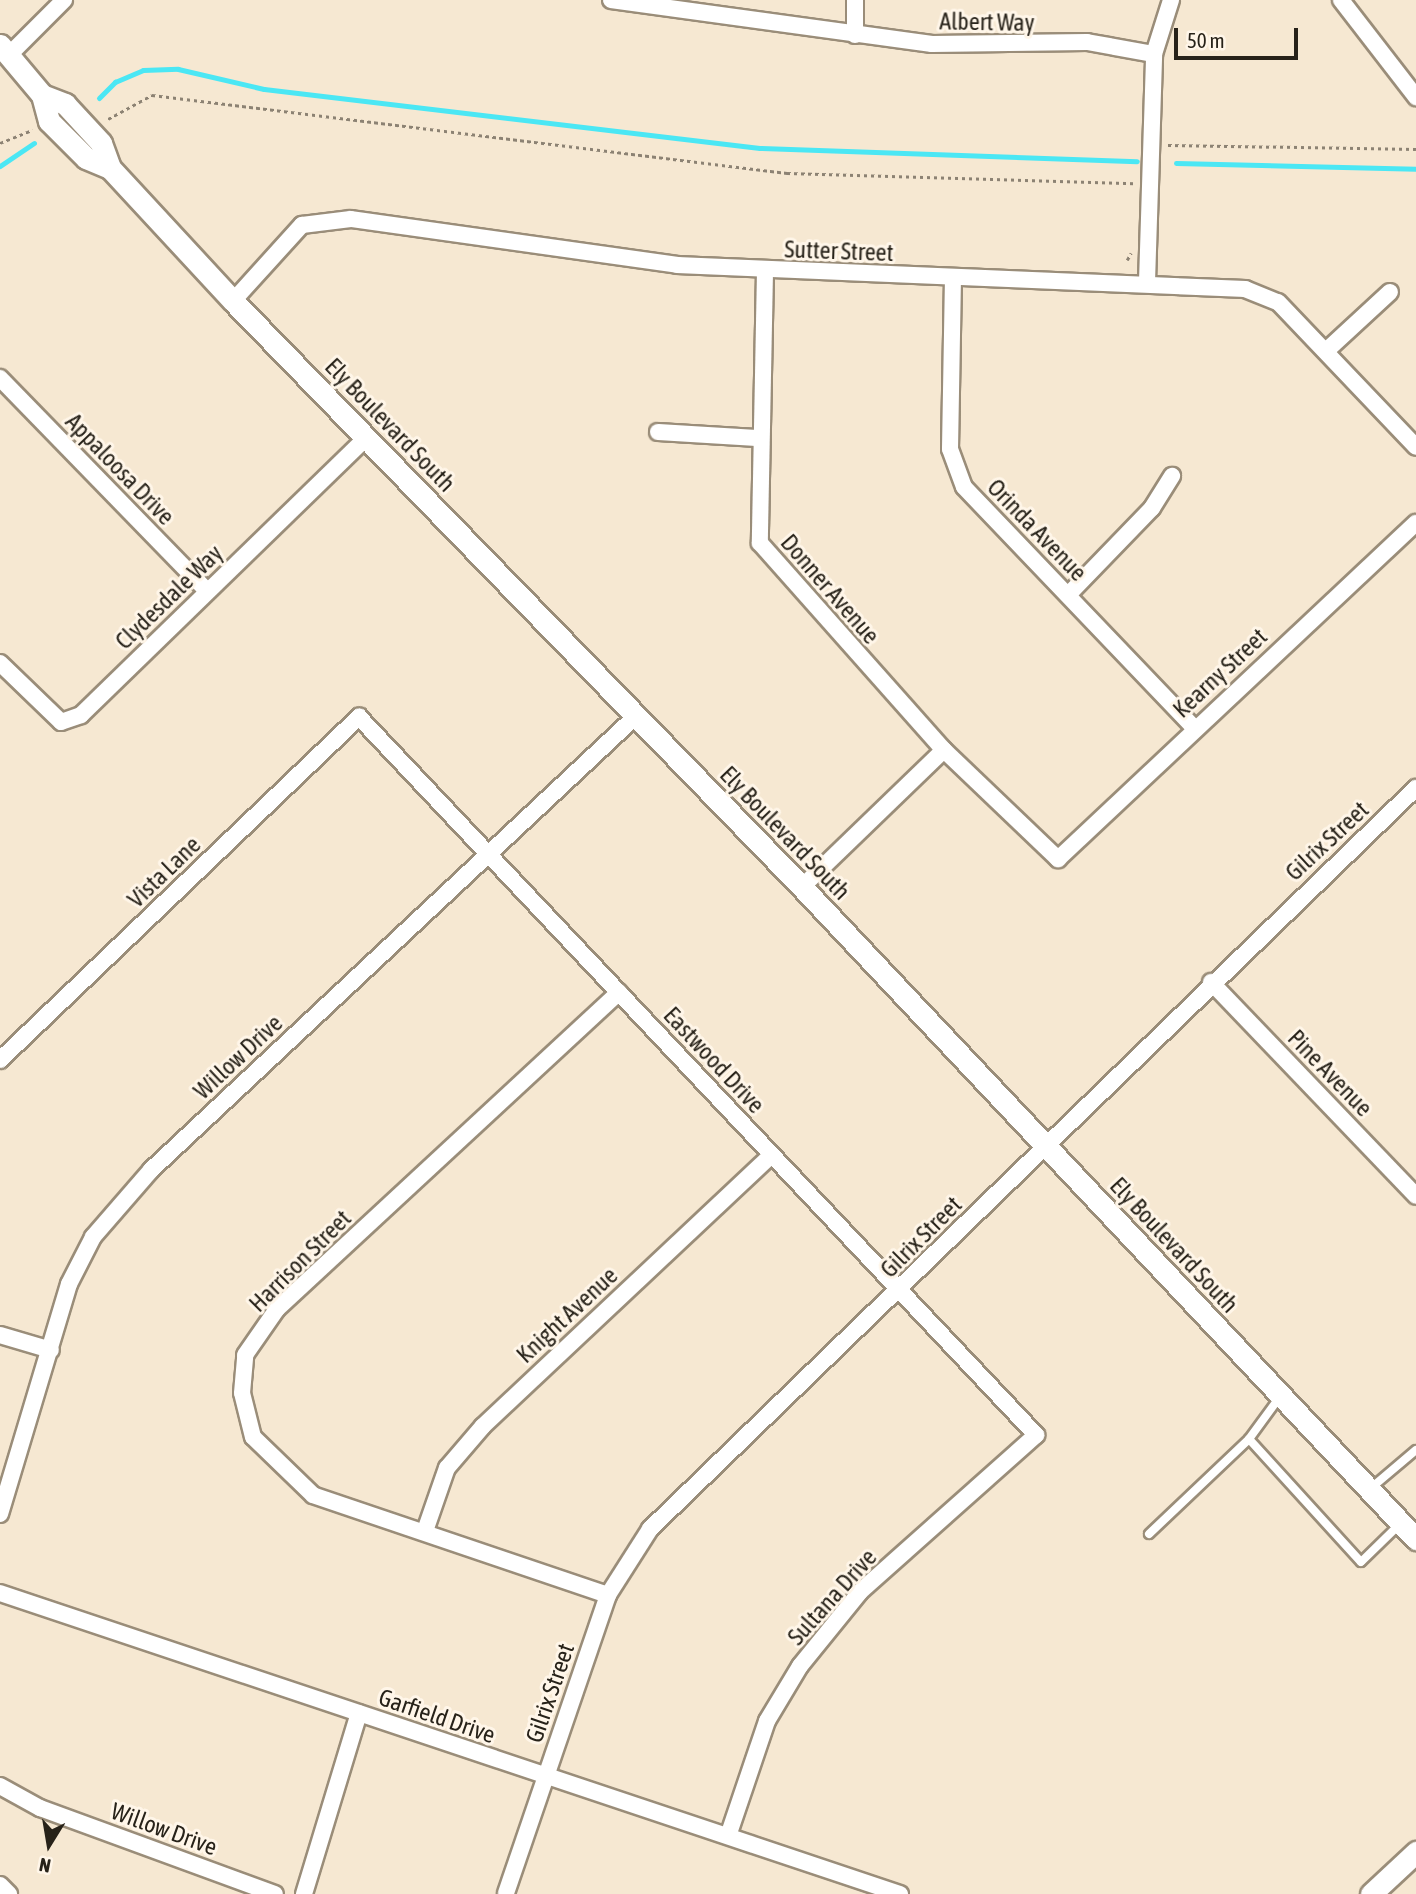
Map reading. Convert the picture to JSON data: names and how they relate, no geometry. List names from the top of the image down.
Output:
{
  "streets": {
    "main road": ["Ely Boulevard South"],
    "street": [
      "Albert Way",
      "Sutter Street",
      "Appaloosa Drive",
      "Orinda Avenue",
      "Donner Avenue",
      "Clydesdale Way",
      "Kearny Street",
      "Gilrix Street",
      "Vista Lane",
      "Willow Drive",
      "Eastwood Drive",
      "Pine Avenue",
      "Harrison Street",
      "Knight Avenue",
      "Sultana Drive",
      "Garfield Drive"
    ]
  },
  "crossings": [
    ["Sutter Street", "Ely Boulevard South"],
    ["Sutter Street", "Orinda Avenue"],
    ["Sutter Street", "Donner Avenue"],
    ["Ely Boulevard South", "Clydesdale Way"],
    ["Ely Boulevard South", "Gilrix Street"],
    ["Ely Boulevard South", "Willow Drive"],
    ["Appaloosa Drive", "Clydesdale Way"],
    ["Orinda Avenue", "Kearny Street"],
    ["Donner Avenue", "Kearny Street"],
    ["Gilrix Street", "Eastwood Drive"],
    ["Gilrix Street", "Pine Avenue"],
    ["Gilrix Street", "Harrison Street"],
    ["Gilrix Street", "Garfield Drive"],
    ["Vista Lane", "Eastwood Drive"],
    ["Willow Drive", "Eastwood Drive"],
    ["Eastwood Drive", "Harrison Street"],
    ["Eastwood Drive", "Knight Avenue"],
    ["Eastwood Drive", "Sultana Drive"],
    ["Harrison Street", "Knight Avenue"],
    ["Sultana Drive", "Garfield Drive"]
  ],
  "scale_bar": "50 m",
  "north": "bottom"
}
